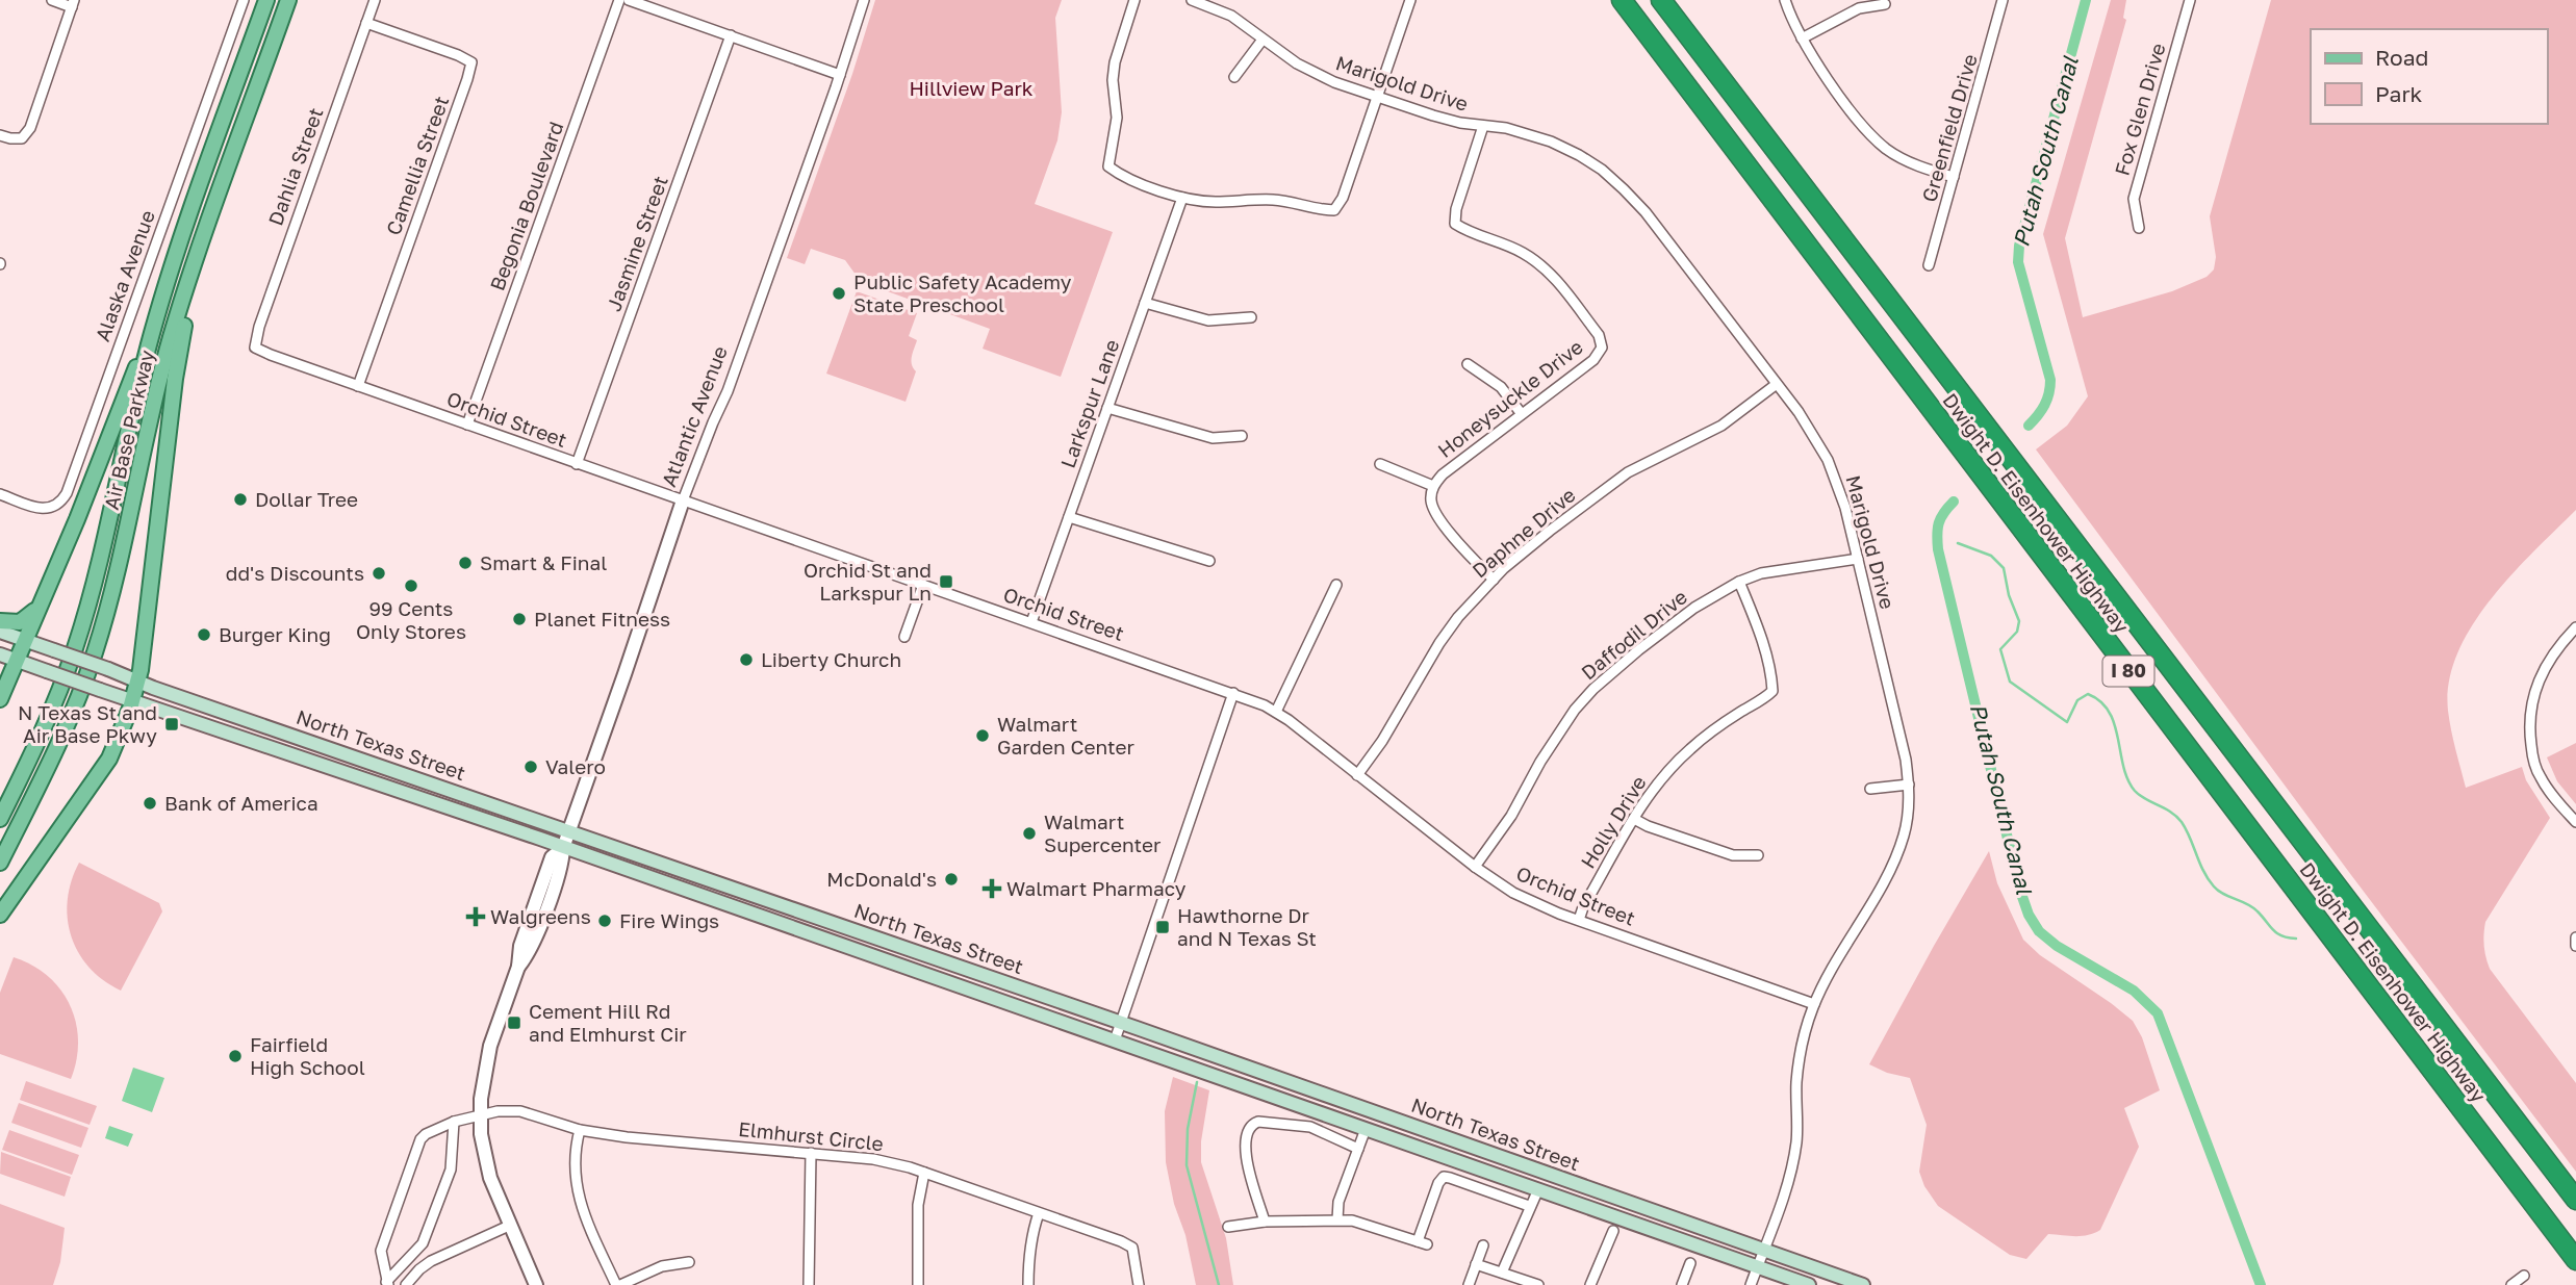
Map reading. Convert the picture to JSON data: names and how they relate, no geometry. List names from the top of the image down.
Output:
{
  "streets": {
    "highway": ["Dwight D. Eisenhower Highway", "I 80"],
    "main road": ["Air Base Parkway", "North Texas Street"],
    "street": [
      "Marigold Drive",
      "Fox Glen Drive",
      "Greenfield Drive",
      "Camellia Street",
      "Dahlia Street",
      "Begonia Boulevard",
      "Jasmine Street",
      "Alaska Avenue",
      "Honeysuckle Drive",
      "Larkspur Lane",
      "Atlantic Avenue",
      "Orchid Street",
      "Daphne Drive",
      "Daffodil Drive",
      "Holly Drive",
      "Elmhurst Circle"
    ]
  },
  "crossings": [
    ["Marigold Drive", "Honeysuckle Drive"],
    ["Marigold Drive", "Orchid Street"],
    ["Marigold Drive", "Daphne Drive"],
    ["Marigold Drive", "Daffodil Drive"],
    ["Marigold Drive", "North Texas Street"],
    ["Camellia Street", "Dahlia Street"],
    ["Camellia Street", "Orchid Street"],
    ["Dahlia Street", "Orchid Street"],
    ["Begonia Boulevard", "Orchid Street"],
    ["Jasmine Street", "Orchid Street"],
    ["Honeysuckle Drive", "Daphne Drive"],
    ["Larkspur Lane", "Orchid Street"],
    ["Atlantic Avenue", "Orchid Street"],
    ["Atlantic Avenue", "North Texas Street"],
    ["Atlantic Avenue", "Elmhurst Circle"],
    ["Orchid Street", "Daphne Drive"],
    ["Orchid Street", "Daffodil Drive"],
    ["Orchid Street", "Holly Drive"],
    ["Daffodil Drive", "Holly Drive"]
  ],
  "water": ["Putah South Canal"],
  "parks": ["Hillview Park"],
  "places": {
    "other": [
      "Public Safety Academy State Preschool",
      "Dollar Tree",
      "Smart & Final",
      "dd's Discounts",
      "99 Cents Only Stores",
      "Planet Fitness",
      "Burger King",
      "Liberty Church",
      "Walmart Garden Center",
      "Valero",
      "Bank of America",
      "Walmart Supercenter",
      "McDonald's",
      "Fire Wings",
      "Fairfield High School"
    ],
    "transit": [
      "Orchid St and Larkspur Ln",
      "N Texas St and Air Base Pkwy",
      "Hawthorne Dr and N Texas St",
      "Cement Hill Rd and Elmhurst Cir"
    ],
    "health": ["Walmart Pharmacy", "Walgreens"]
  },
  "legend": ["Road", "Park"]
}
